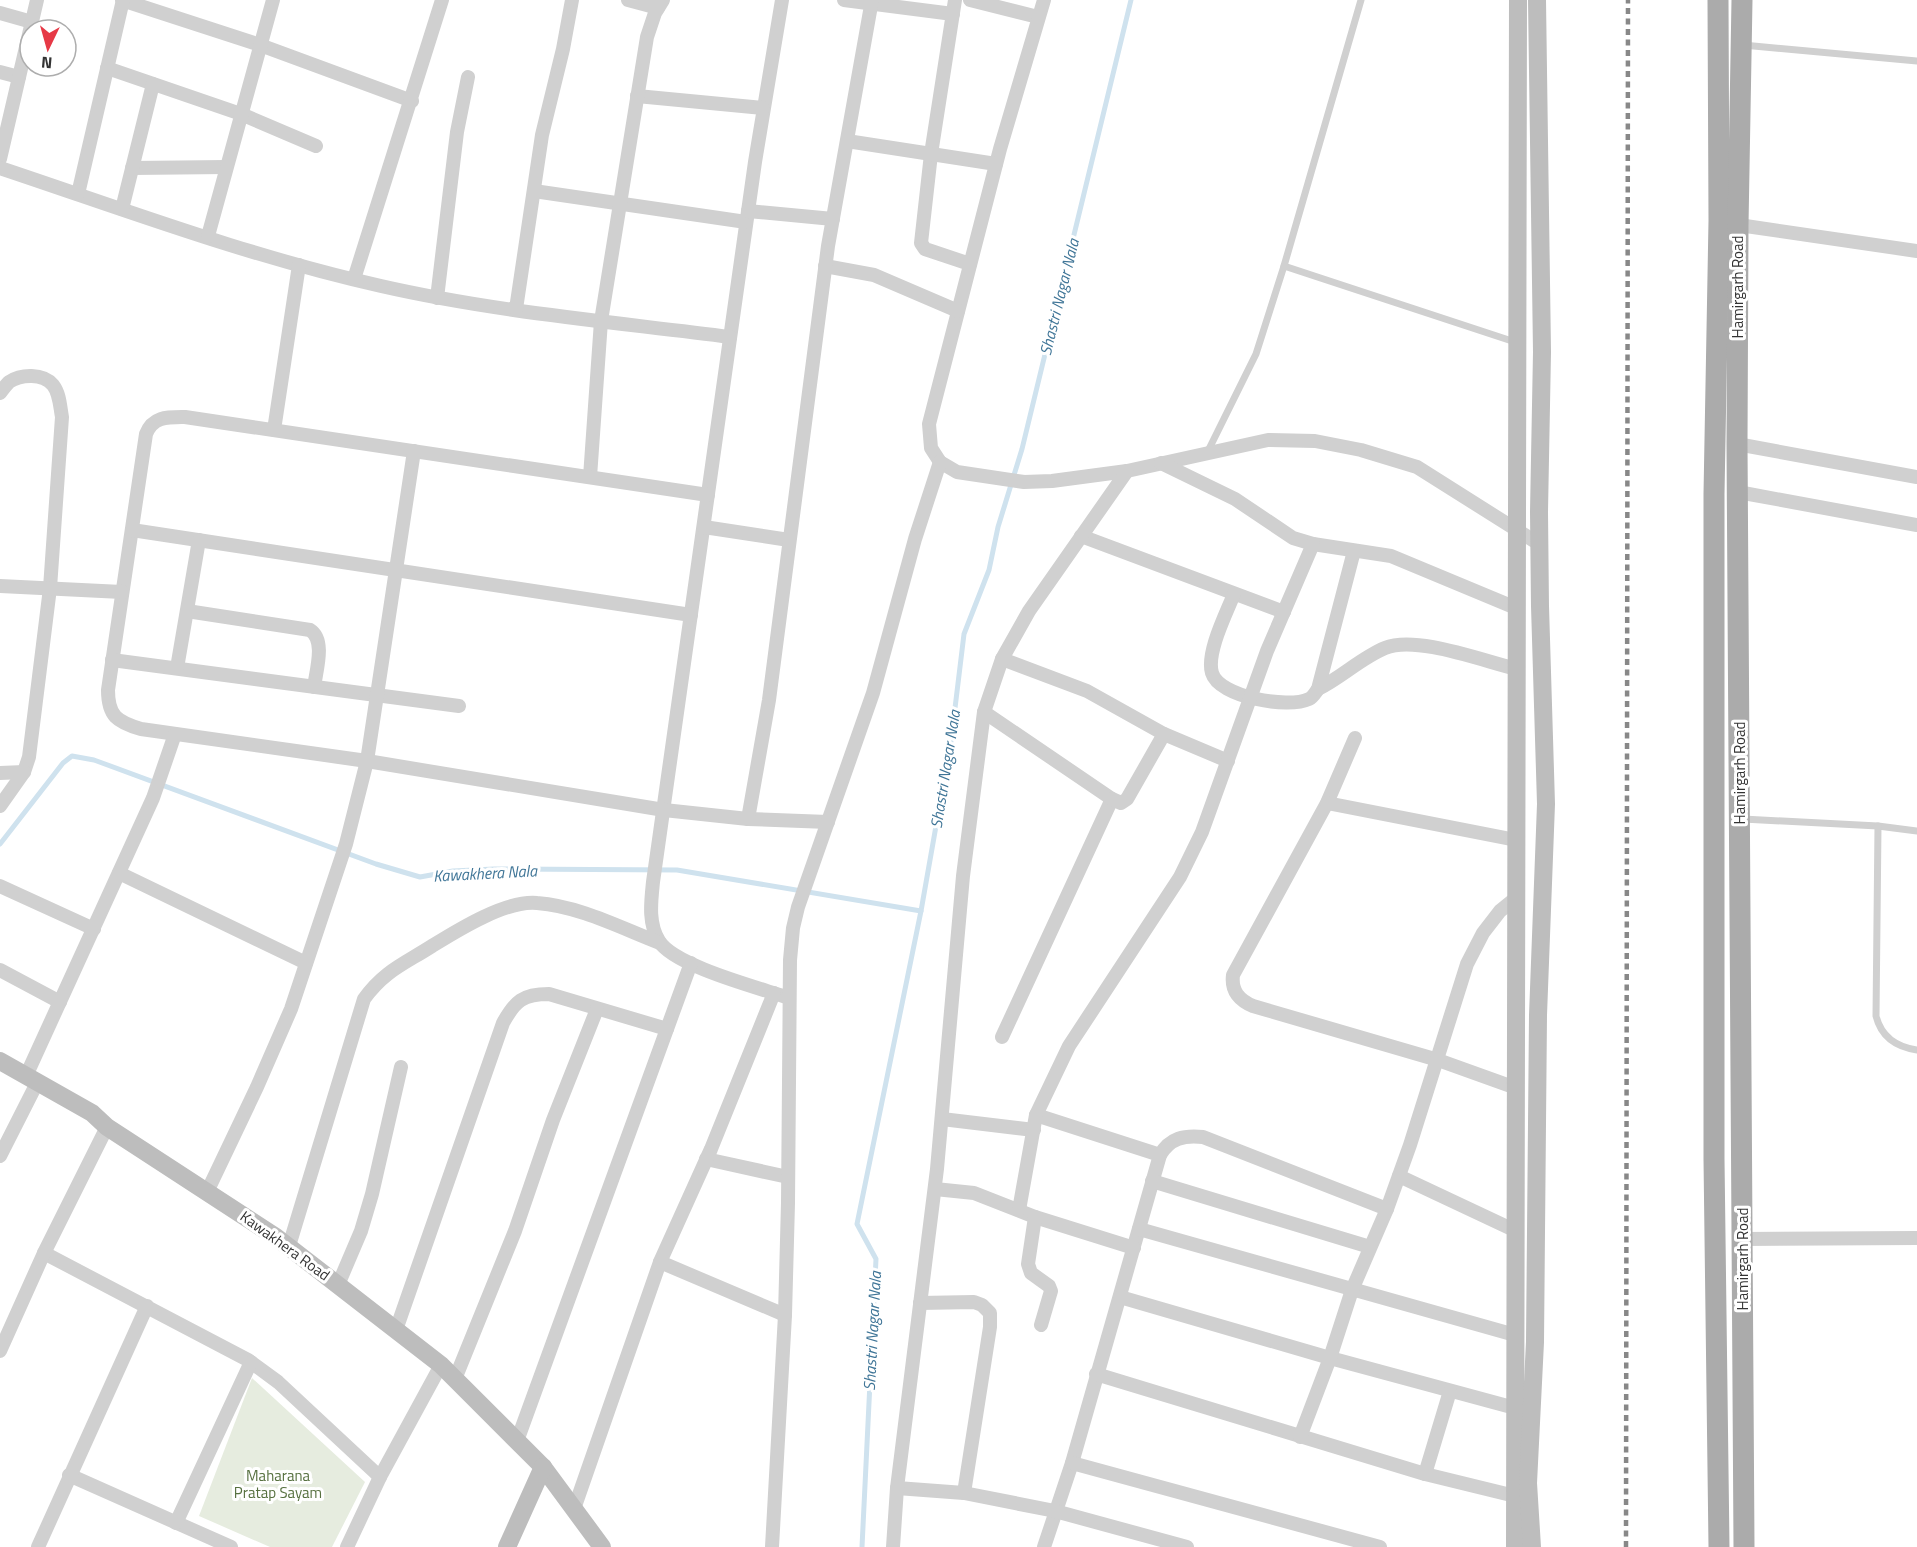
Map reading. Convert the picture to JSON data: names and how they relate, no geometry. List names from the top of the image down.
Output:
{
  "streets": {
    "main road": ["Hamirgarh Road"],
    "street": ["Kawakhera Road"]
  },
  "water": ["Shastri Nagar Nala", "Kawakhera Nala"],
  "parks": ["Maharana Pratap Sayam"],
  "north": "bottom"
}
